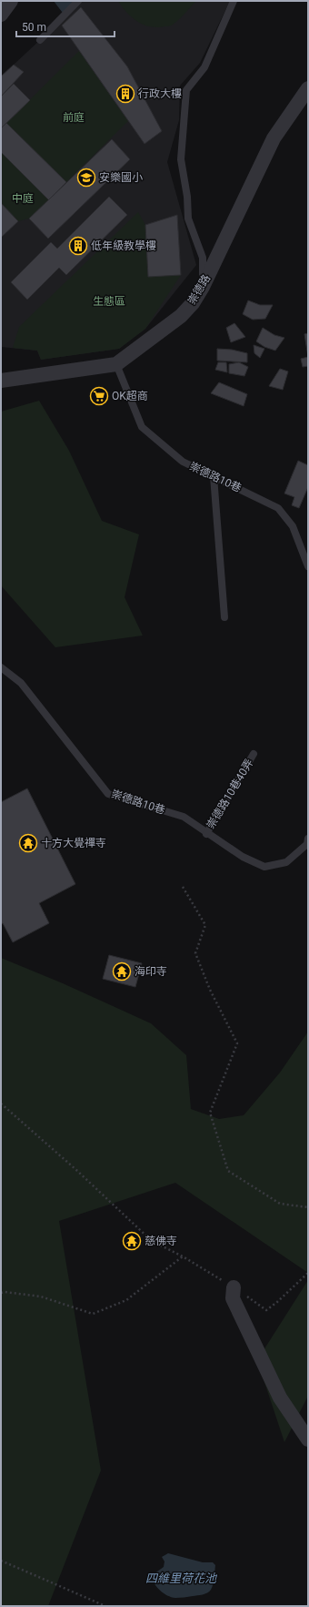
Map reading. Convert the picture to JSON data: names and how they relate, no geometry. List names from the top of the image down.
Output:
{
  "streets": {
    "street": ["崇德路"],
    "lane": ["崇德路10巷", "崇德路10巷40弄"]
  },
  "crossings": [
    ["崇德路", "崇德路10巷"],
    ["崇德路10巷", "崇德路10巷40弄"]
  ],
  "water": ["四維里荷花池"],
  "parks": ["前庭", "中庭", "生態區"],
  "places": {
    "building": ["行政大樓", "低年級教學樓"],
    "school or university": ["安樂國小"],
    "supermarket": ["OK超商"],
    "temple": ["十方大覺禪寺", "海印寺", "慈佛寺"]
  },
  "scale_bar": "50 m"
}
